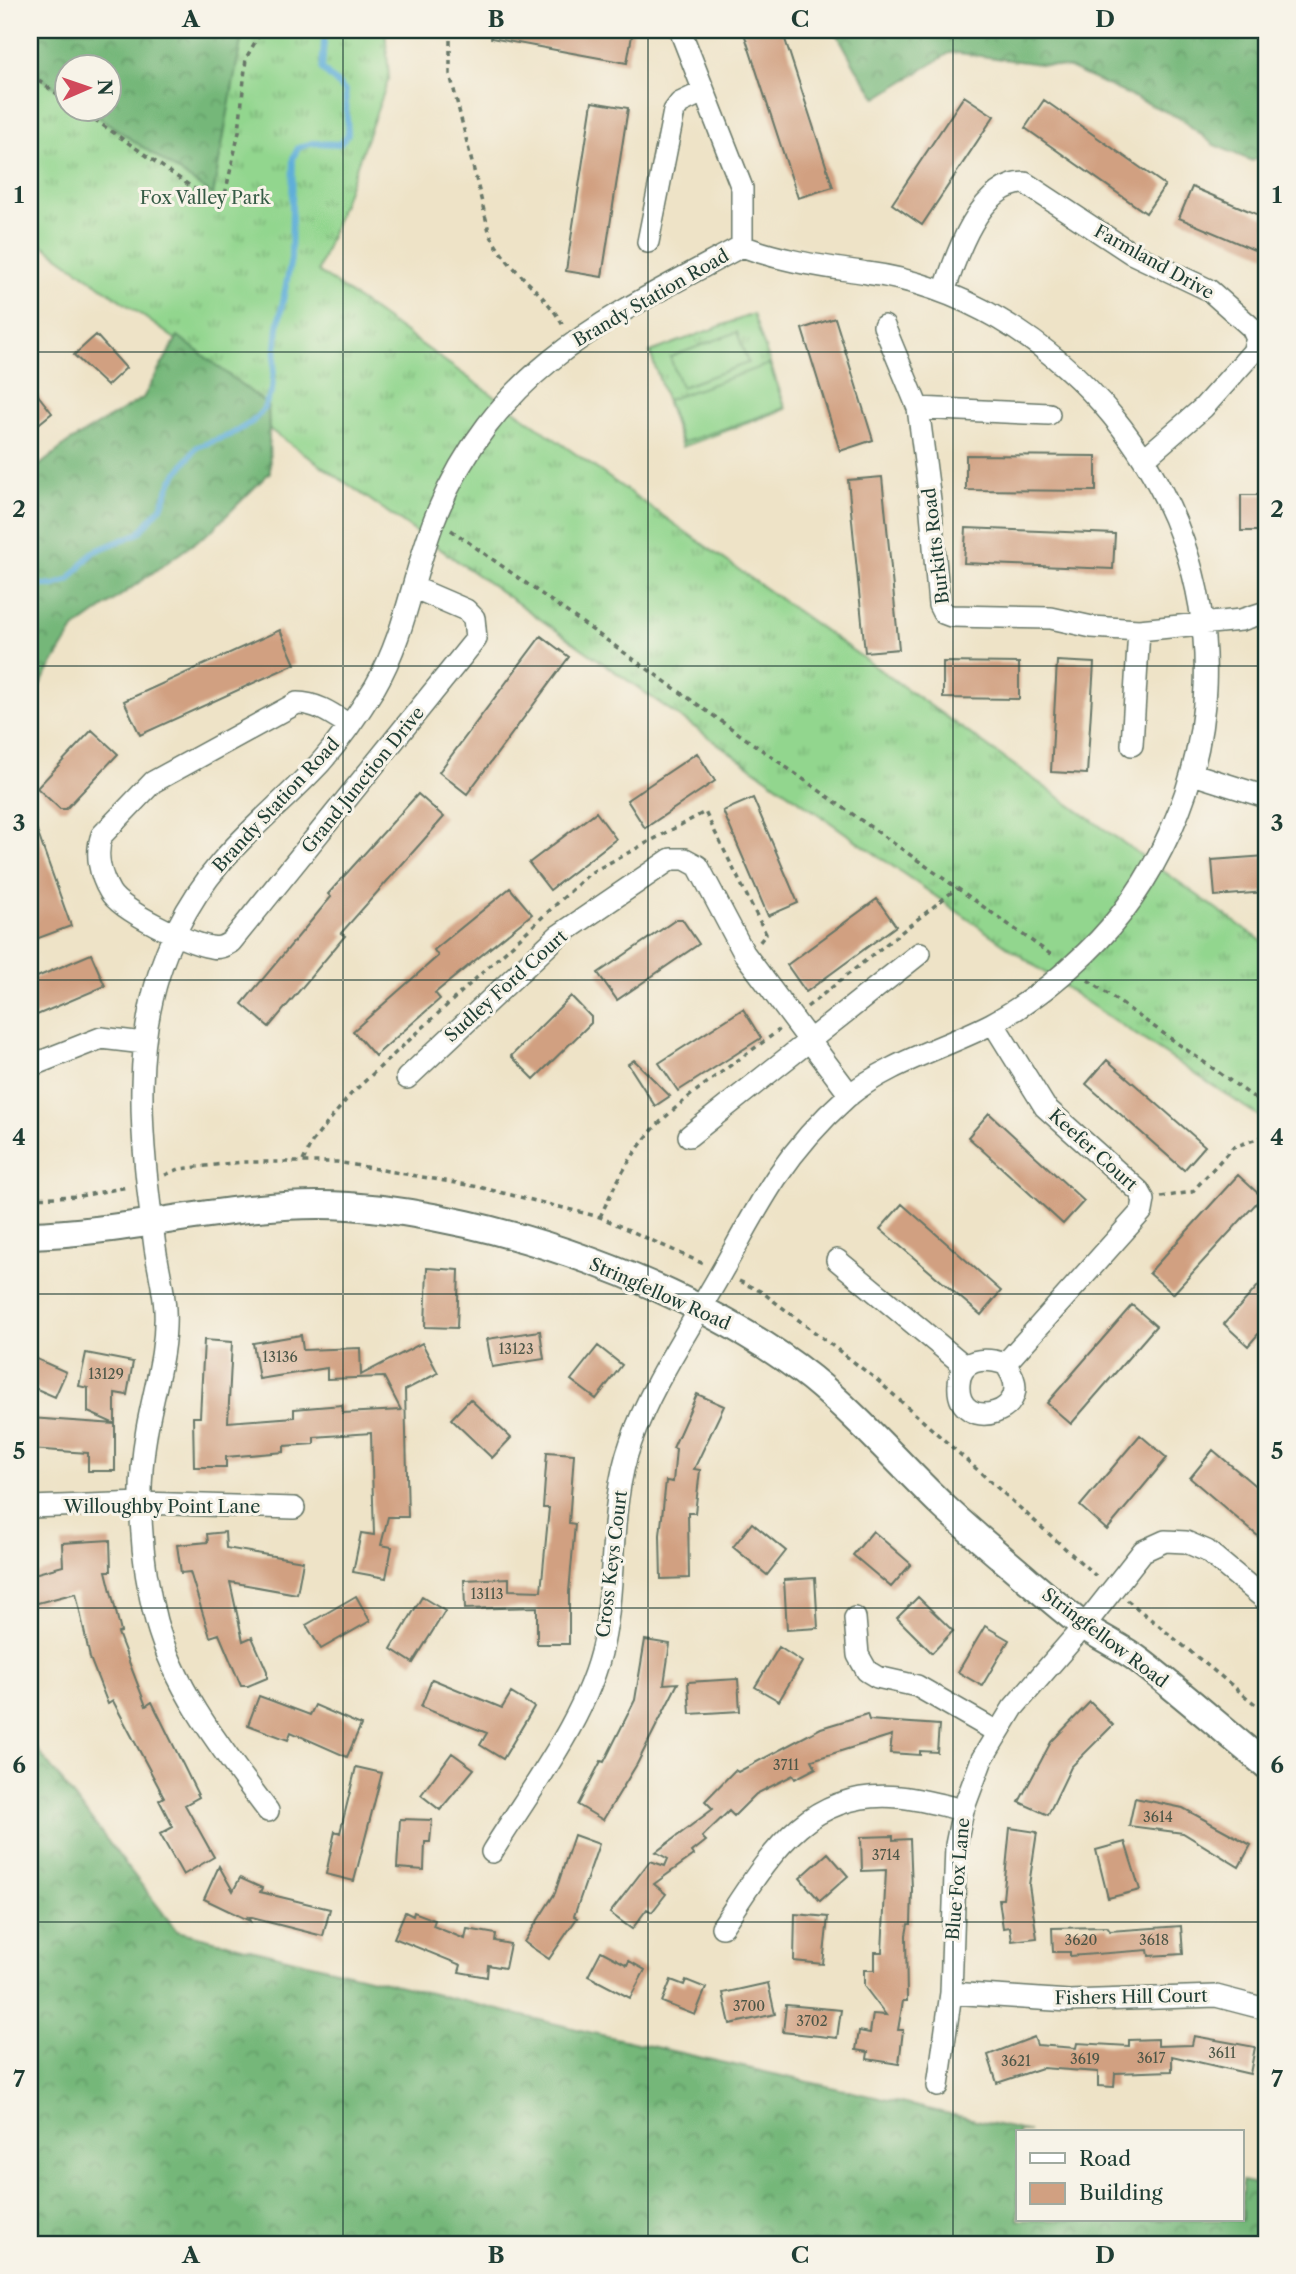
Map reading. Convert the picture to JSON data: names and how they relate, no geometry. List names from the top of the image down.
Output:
{
  "streets": {
    "main road": ["Stringfellow Road"],
    "street": [
      "Farmland Drive",
      "Brandy Station Road",
      "Burkitts Road",
      "Grand Junction Drive",
      "Sudley Ford Court",
      "Keefer Court",
      "Willoughby Point Lane",
      "Cross Keys Court",
      "Blue Fox Lane",
      "Fishers Hill Court"
    ]
  },
  "crossings": [
    ["Farmland Drive", "Brandy Station Road"],
    ["Brandy Station Road", "Burkitts Road"],
    ["Brandy Station Road", "Grand Junction Drive"],
    ["Brandy Station Road", "Sudley Ford Court"],
    ["Brandy Station Road", "Keefer Court"],
    ["Brandy Station Road", "Stringfellow Road"],
    ["Brandy Station Road", "Willoughby Point Lane"],
    ["Brandy Station Road", "Cross Keys Court"],
    ["Stringfellow Road", "Cross Keys Court"],
    ["Stringfellow Road", "Blue Fox Lane"],
    ["Blue Fox Lane", "Fishers Hill Court"]
  ],
  "parks": ["Fox Valley Park"],
  "house_numbers": [
    "13123",
    "13136",
    "13129",
    "13113",
    "3711",
    "3614",
    "3714",
    "3620",
    "3618",
    "3700",
    "3702",
    "3611",
    "3617",
    "3619",
    "3621"
  ],
  "legend": ["Road", "Building"],
  "north": "right",
  "grid": {
    "columns": [
      "A",
      "B",
      "C",
      "D"
    ],
    "rows": [
      "1",
      "2",
      "3",
      "4",
      "5",
      "6",
      "7"
    ]
  }
}
